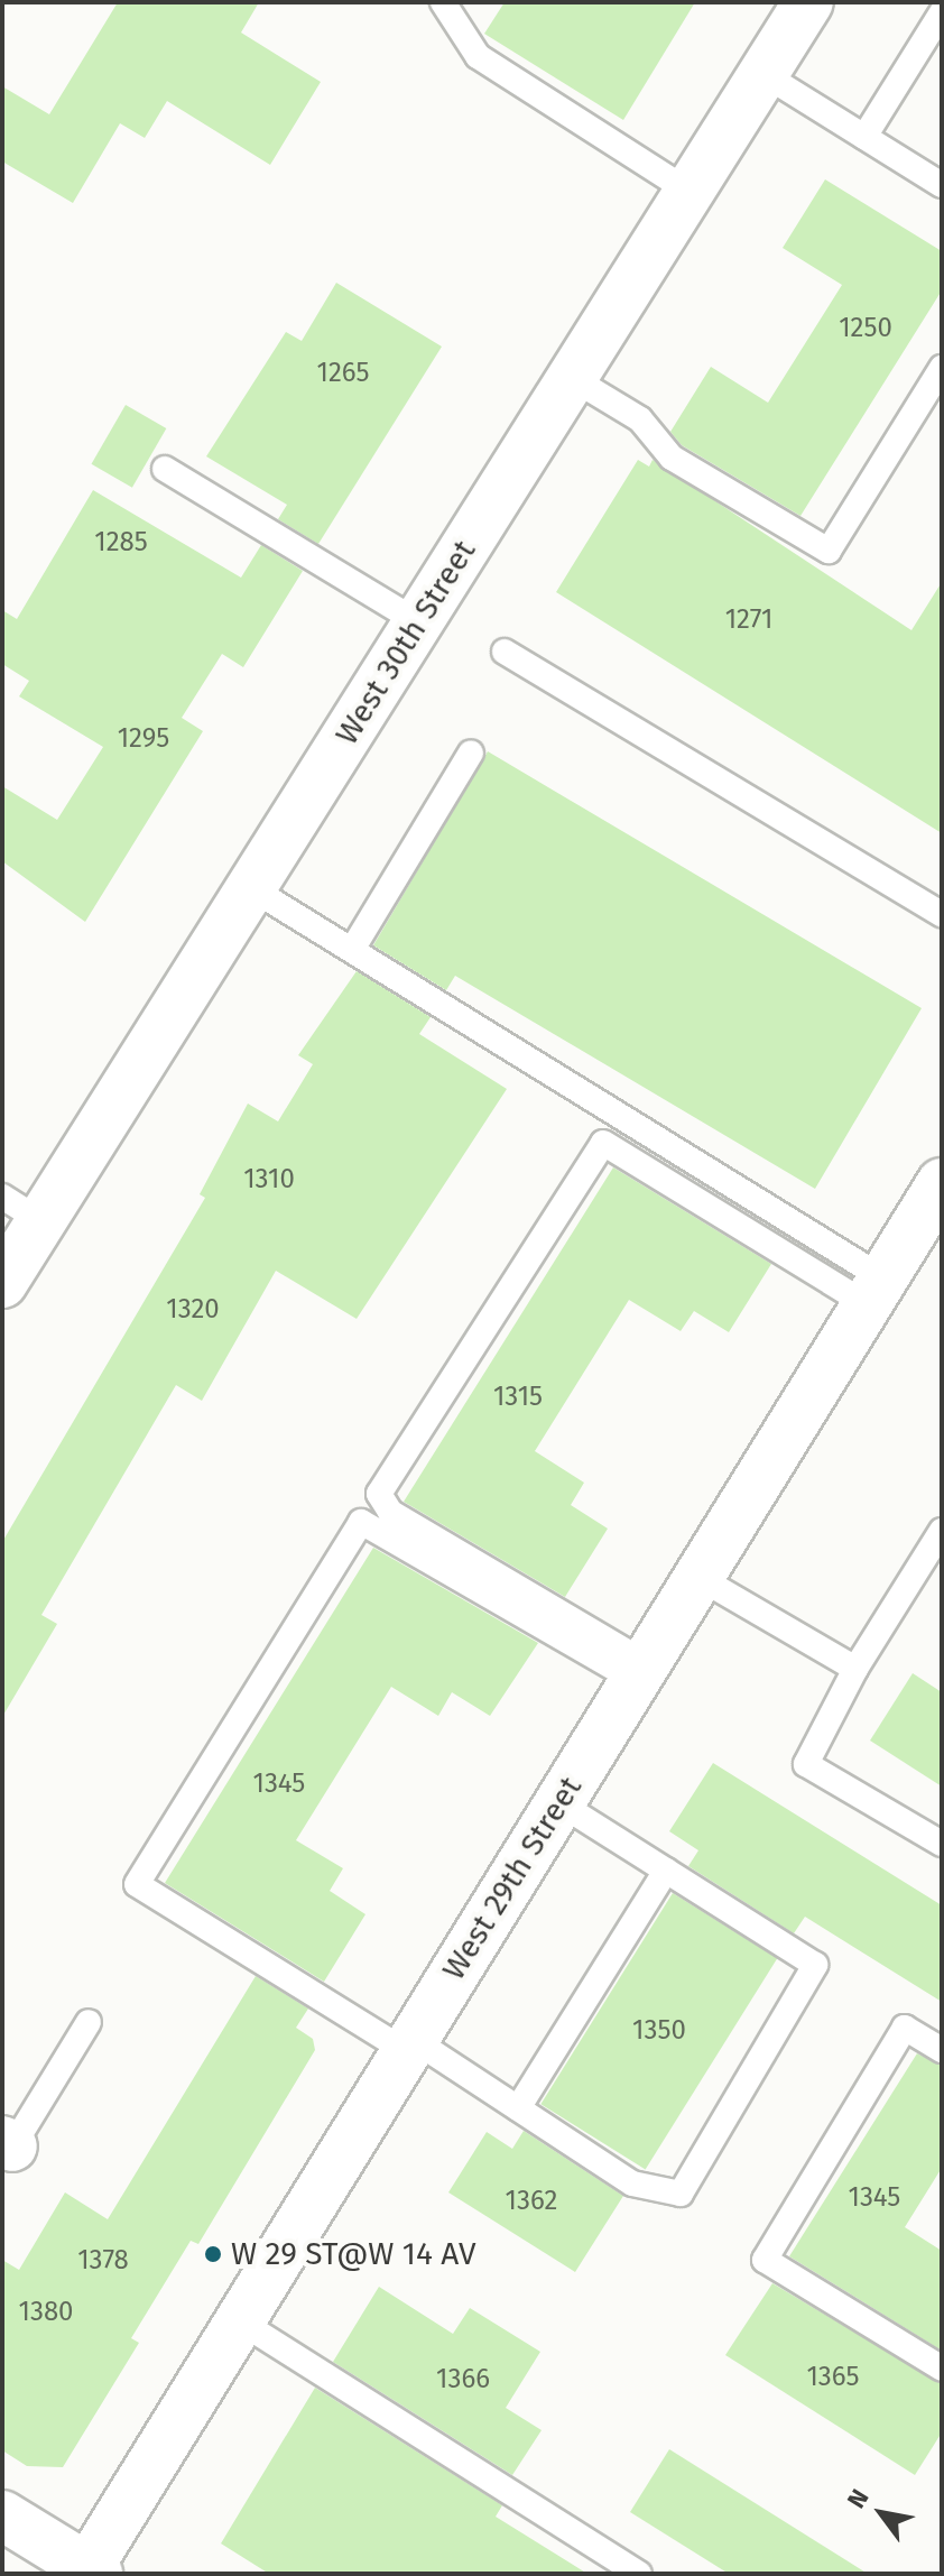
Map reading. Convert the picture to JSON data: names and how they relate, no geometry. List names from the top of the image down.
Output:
{
  "streets": {
    "street": ["West 30th Street", "West 29th Street"]
  },
  "places": ["W 29 ST@W 14 AV"],
  "house_numbers": [
    "1250",
    "1265",
    "1285",
    "1271",
    "1295",
    "1310",
    "1320",
    "1315",
    "1345",
    "1350",
    "1345",
    "1362",
    "1378",
    "1380",
    "1365",
    "1366"
  ],
  "north": "top left"
}
